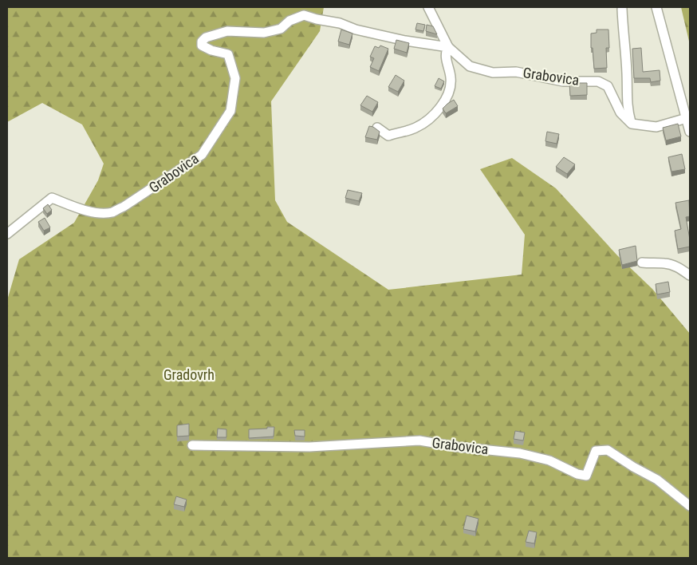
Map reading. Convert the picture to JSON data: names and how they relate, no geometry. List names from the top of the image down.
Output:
{
  "streets": {
    "street": ["Grabovica"]
  },
  "parks": ["Gradovrh"]
}
